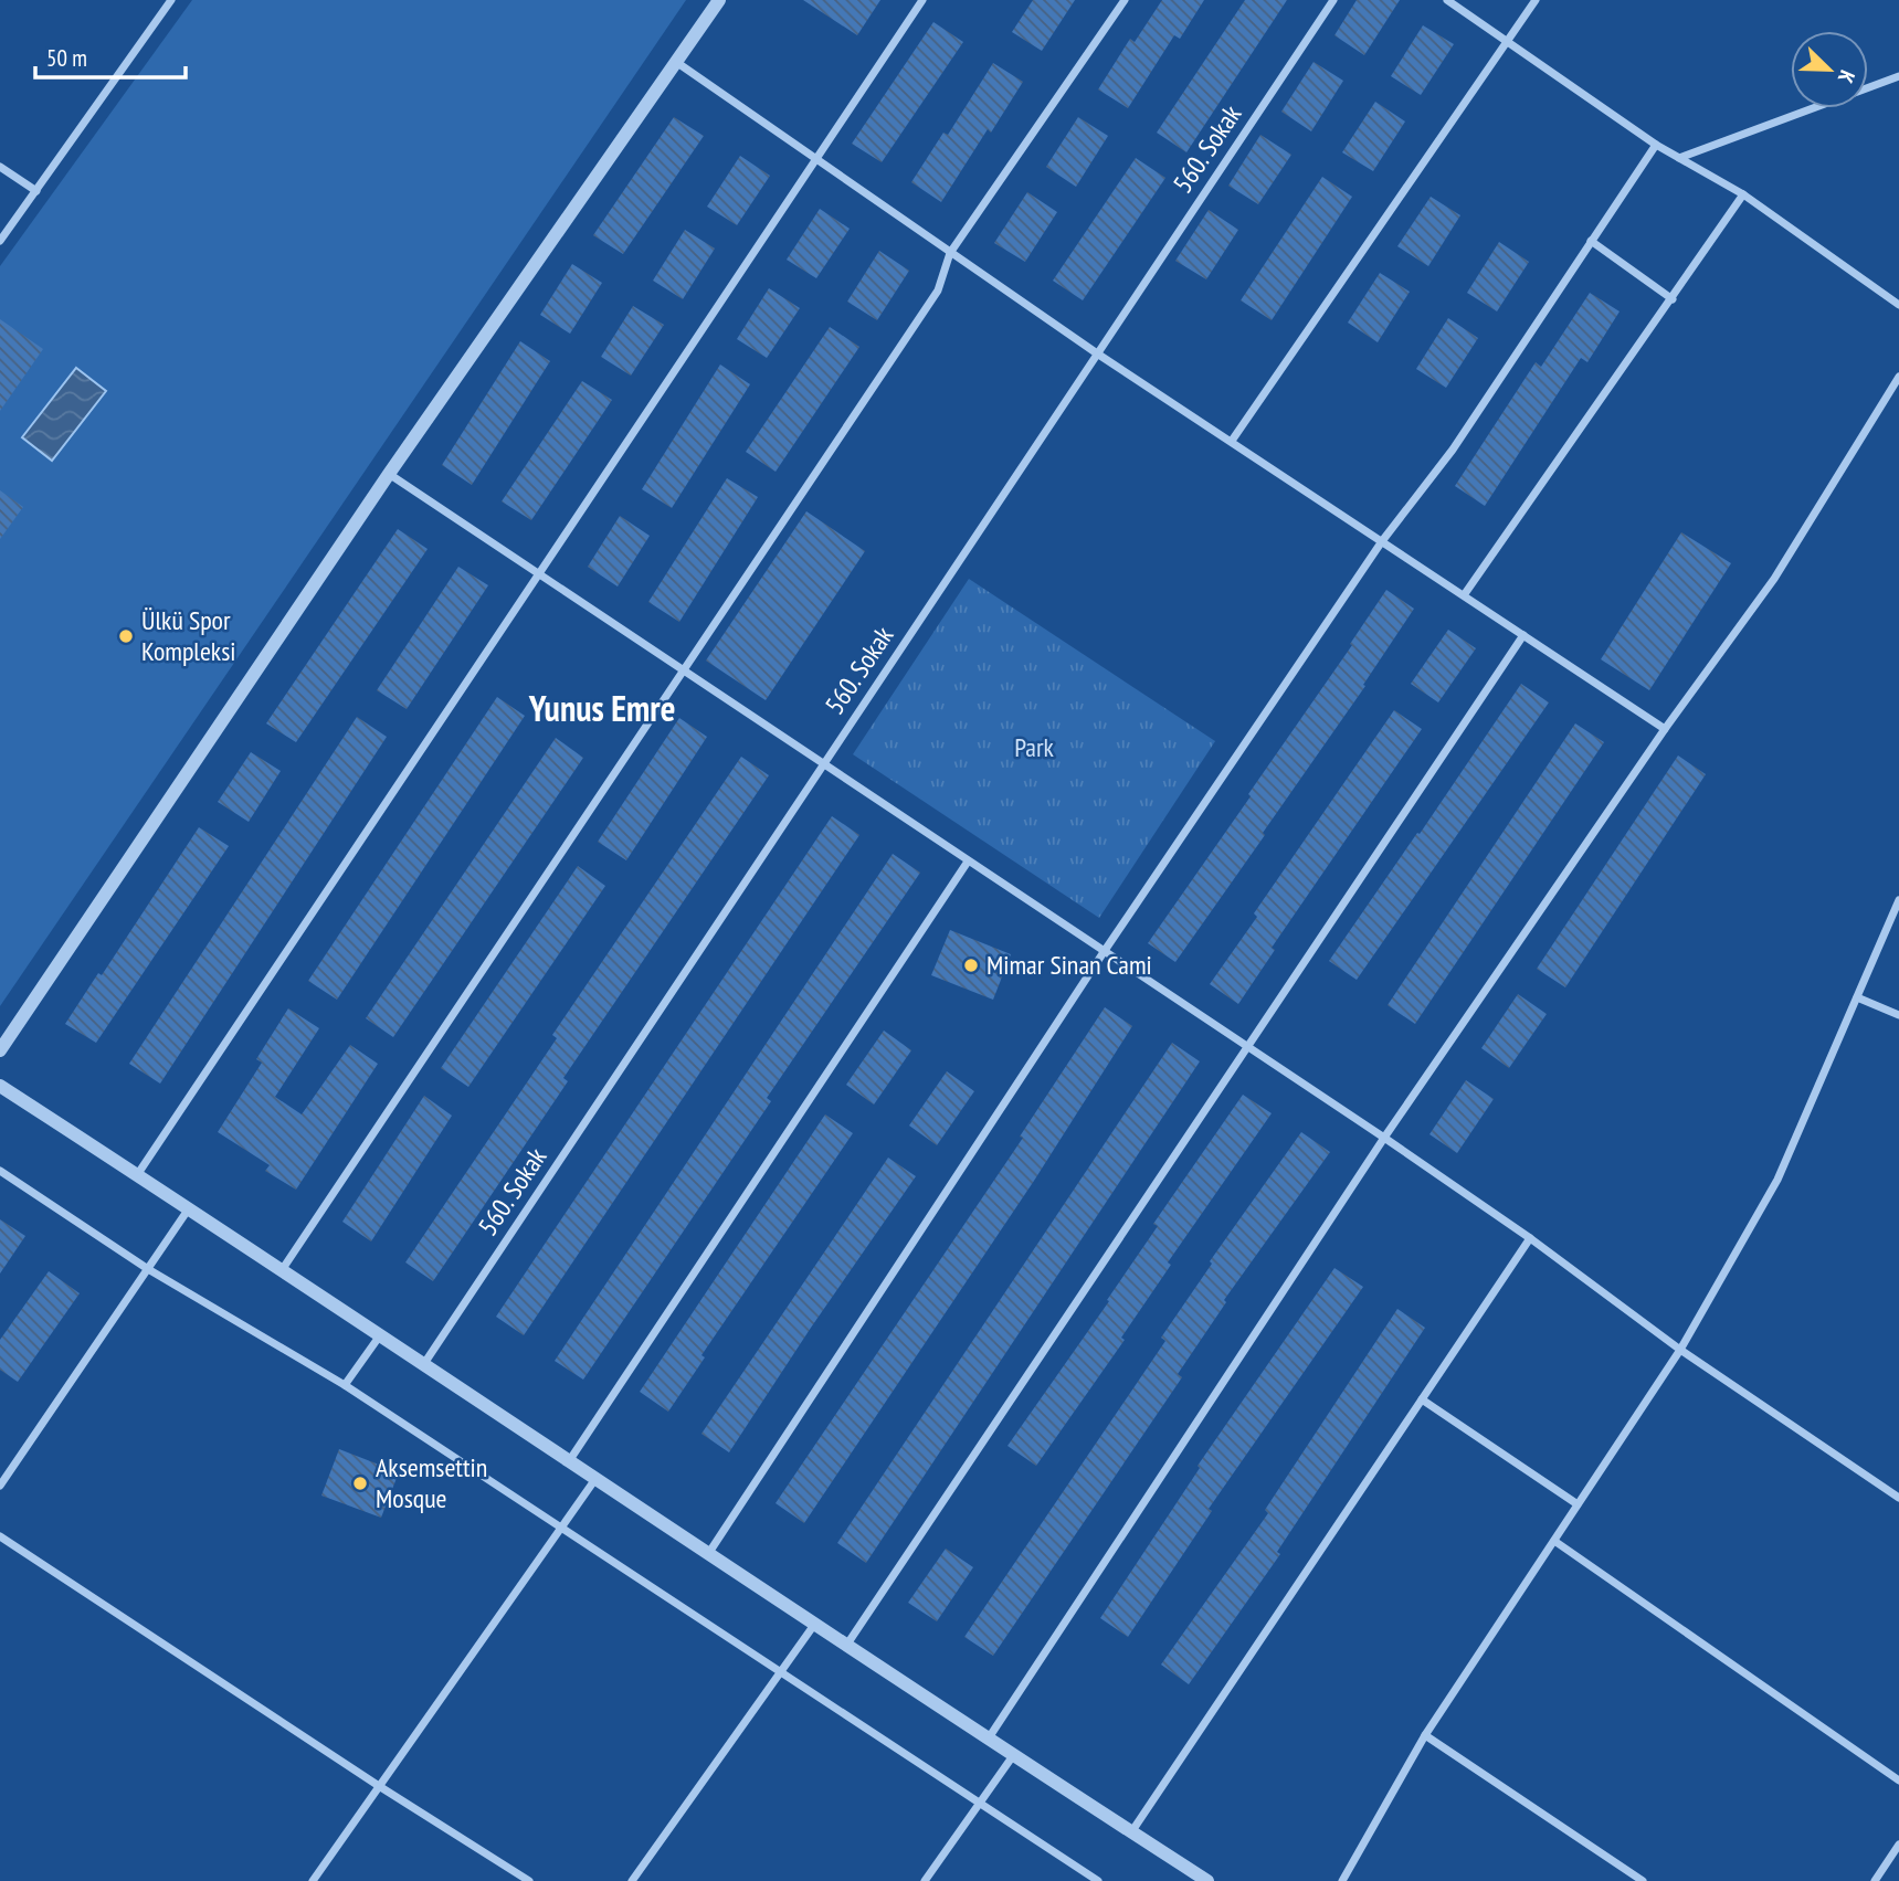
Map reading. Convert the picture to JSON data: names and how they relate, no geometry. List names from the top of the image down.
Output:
{
  "streets": {
    "street": ["560. Sokak"]
  },
  "districts": ["Yunus Emre"],
  "parks": ["Park"],
  "places": ["Ülkü Spor Kompleksi", "Mimar Sinan Cami", "Aksemsettin Mosque"],
  "scale_bar": "50 m",
  "north": "bottom right"
}
